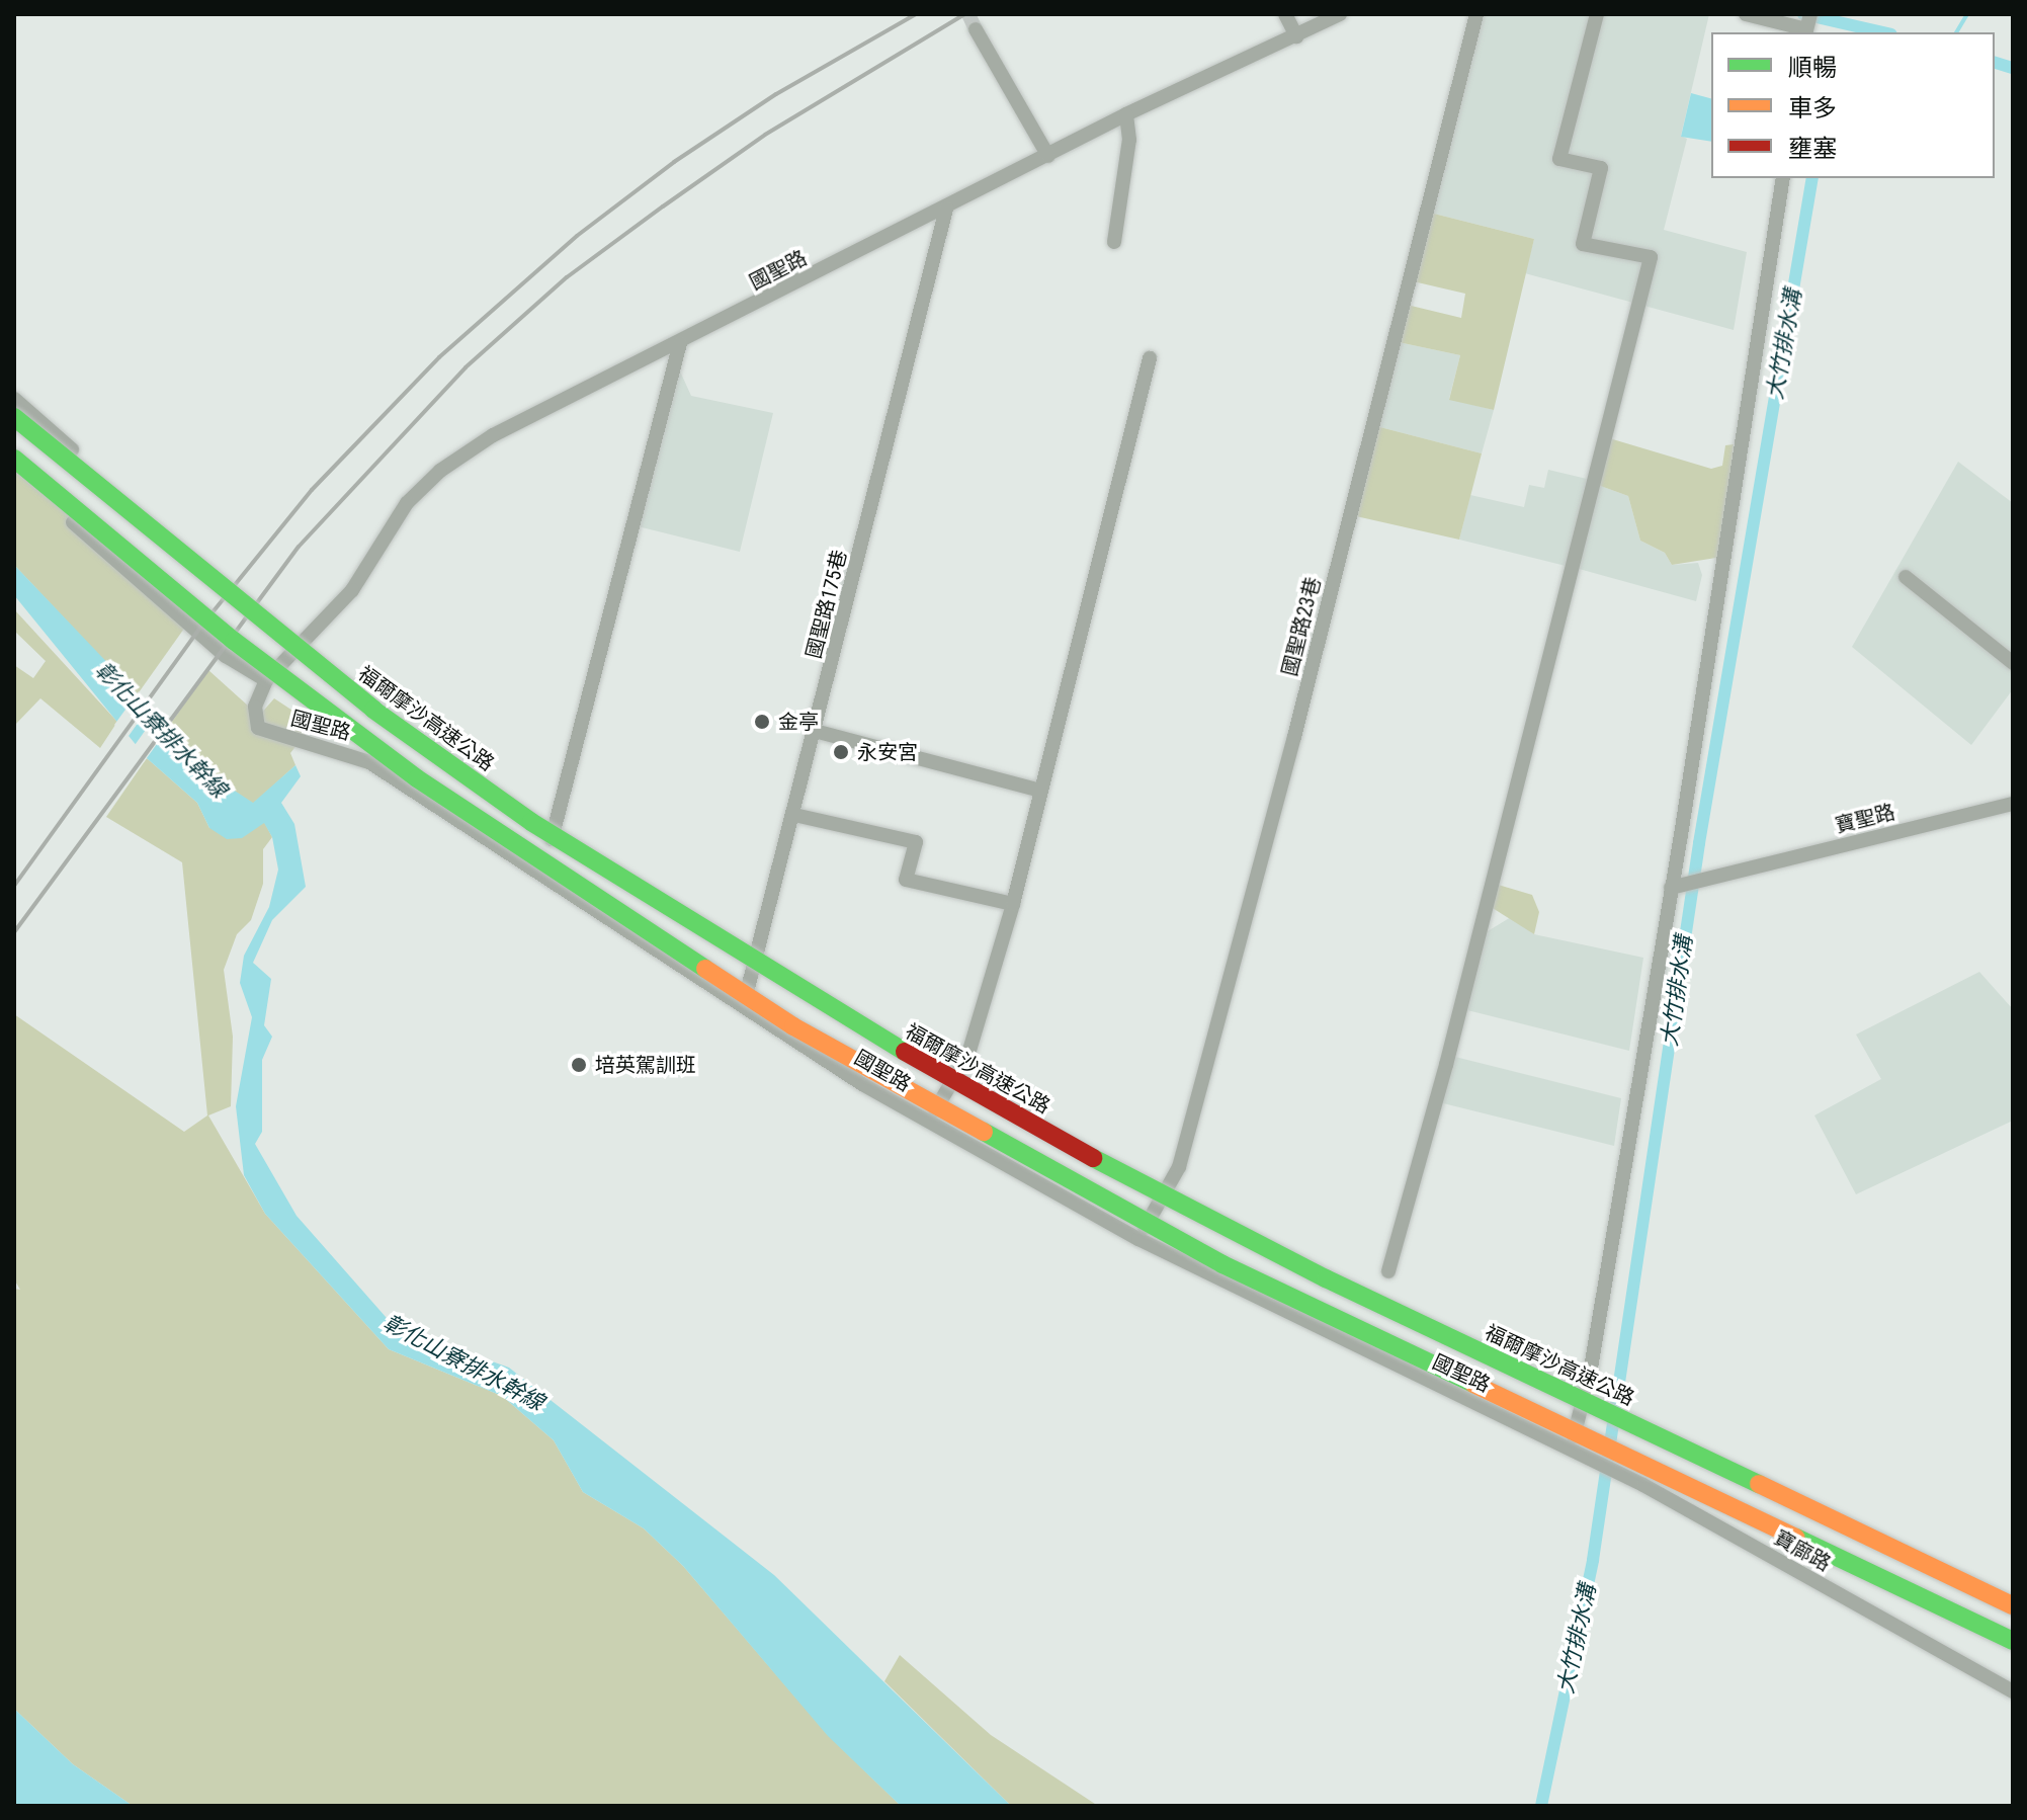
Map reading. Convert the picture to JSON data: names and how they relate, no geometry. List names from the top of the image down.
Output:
{
  "streets": {
    "highway": ["福爾摩沙高速公路"],
    "street": [
      "國聖路",
      "國聖路175巷",
      "國聖路23巷",
      "寶聖路",
      "寶廍路"
    ]
  },
  "crossings": [
    ["國聖路", "國聖路175巷"],
    ["國聖路", "國聖路23巷"],
    ["國聖路", "寶廍路"]
  ],
  "water": ["大竹排水溝", "彰化山寮排水幹線"],
  "places": ["金亭", "永安宮", "培英駕訓班"],
  "legend": ["順暢", "車多", "壅塞"]
}
